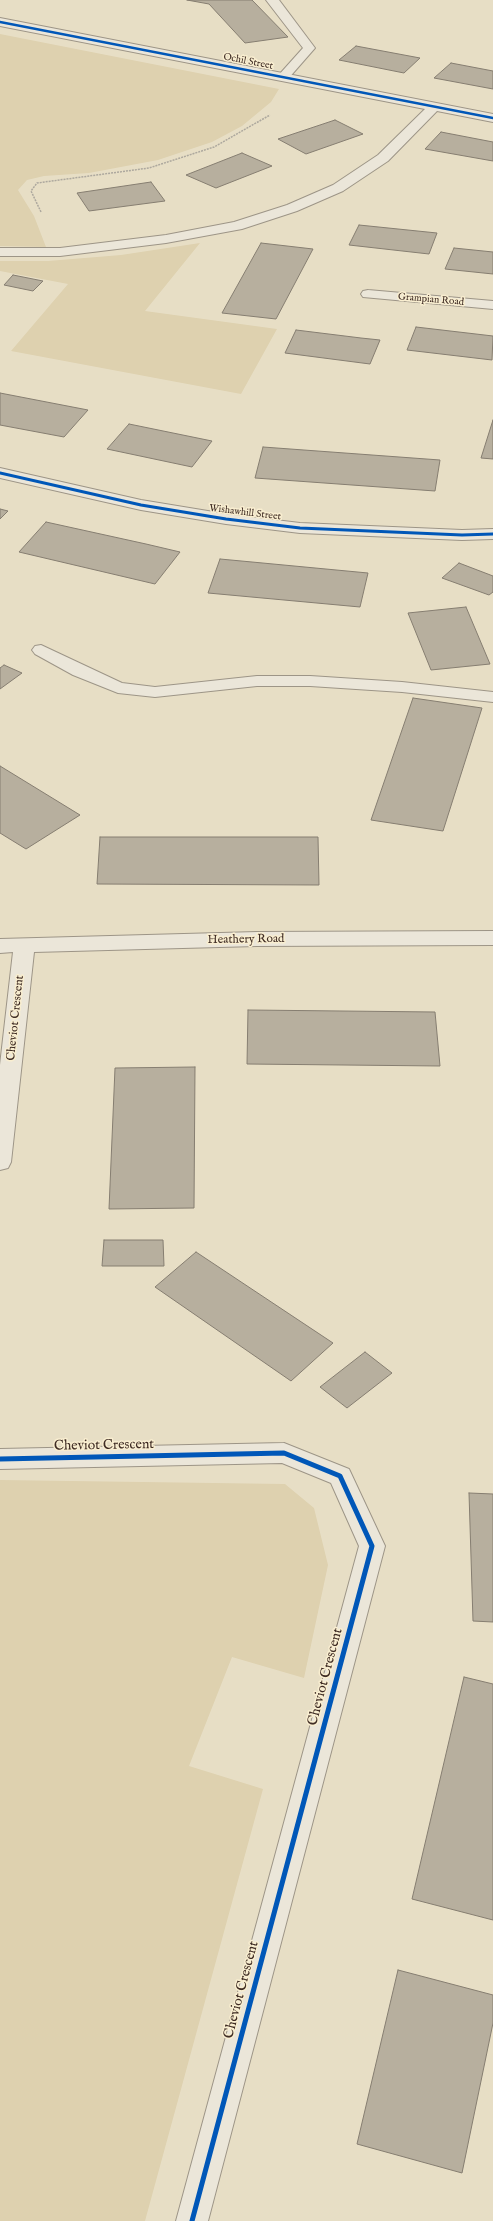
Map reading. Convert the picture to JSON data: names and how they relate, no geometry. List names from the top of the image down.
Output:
{
  "streets": {
    "street": [
      "Ochil Street",
      "Grampian Road",
      "Wishawhill Street",
      "Heathery Road",
      "Cheviot Crescent"
    ]
  },
  "crossings": [
    ["Heathery Road", "Cheviot Crescent"]
  ]
}
